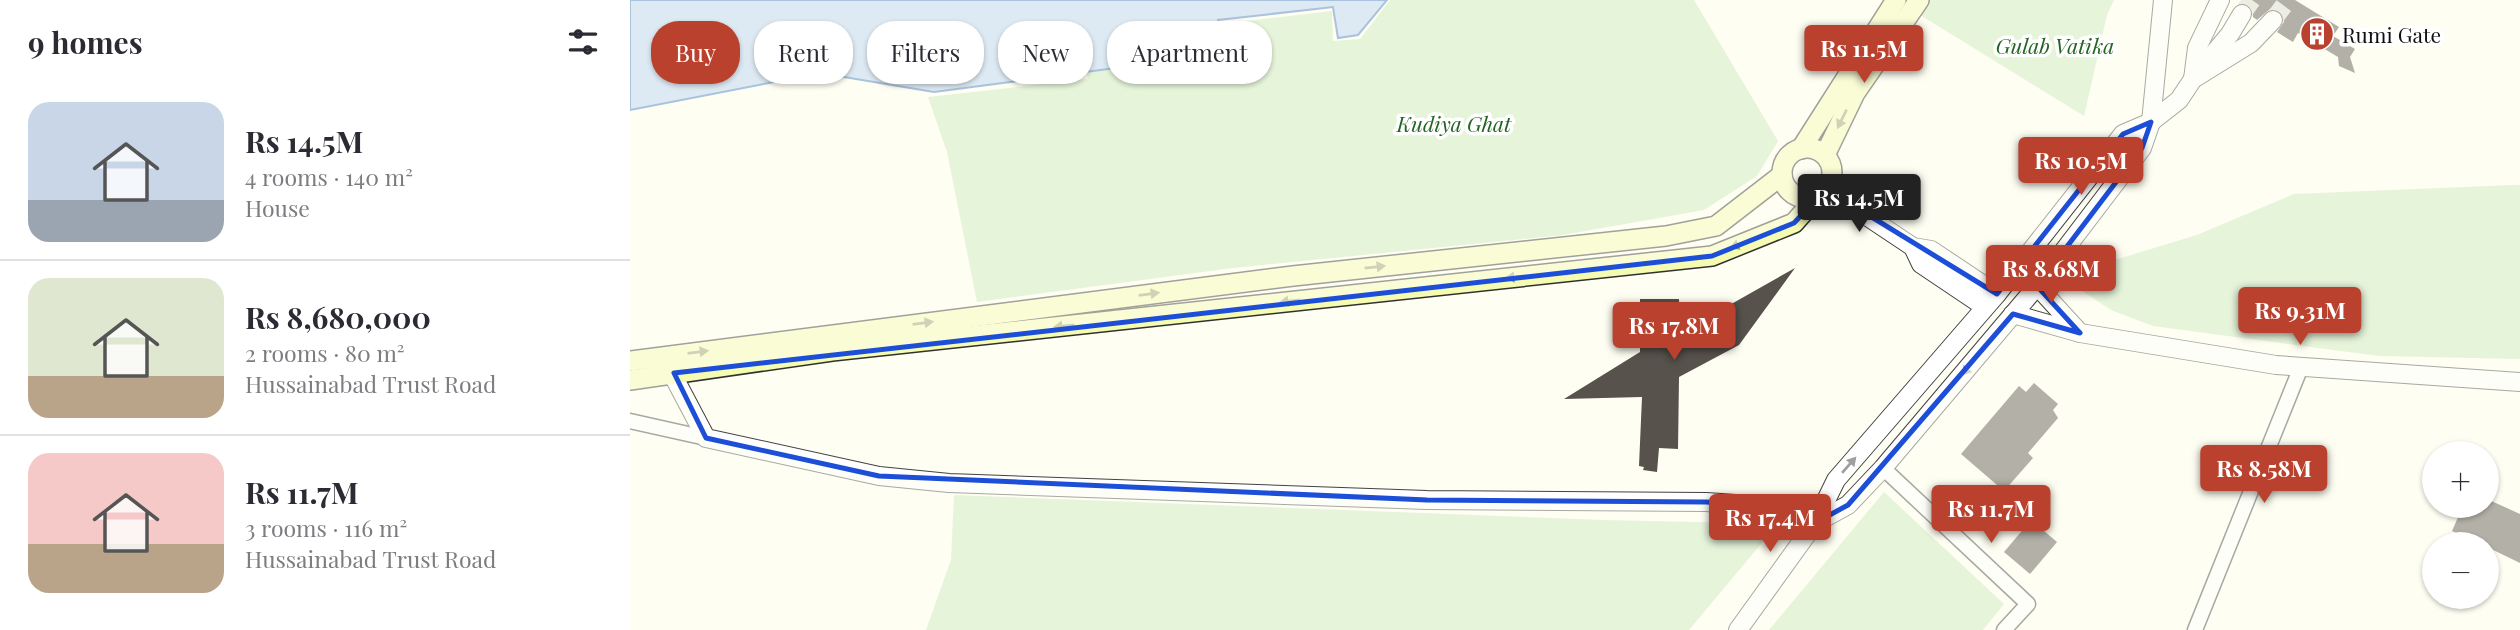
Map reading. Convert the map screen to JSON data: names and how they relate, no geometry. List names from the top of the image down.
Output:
{
  "parks": ["Gulab Vatika", "Kudiya Ghat"],
  "places": {
    "building": ["Rumi Gate"]
  },
  "page": {
    "heading": "9 homes",
    "chip": [
      "Buy",
      "Rent",
      "Filters",
      "New",
      "Apartment"
    ],
    "price": [
      "Rs 11.5M",
      "Rs 10.5M",
      "Rs 14.5M",
      "Rs 8.68M",
      "Rs 9.31M",
      "Rs 17.8M",
      "Rs 8.58M",
      "Rs 11.7M",
      "Rs 17.4M"
    ],
    "list": [
      {
        "name": "Rs 14.5M",
        "note": "4 rooms · 140 m² · House"
      },
      {
        "name": "Rs 8,680,000",
        "note": "2 rooms · 80 m² · Hussainabad Trust Road"
      },
      {
        "name": "Rs 11.7M",
        "note": "3 rooms · 116 m² · Hussainabad Trust Road"
      }
    ],
    "map_buttons": ["+", "−"]
  }
}
